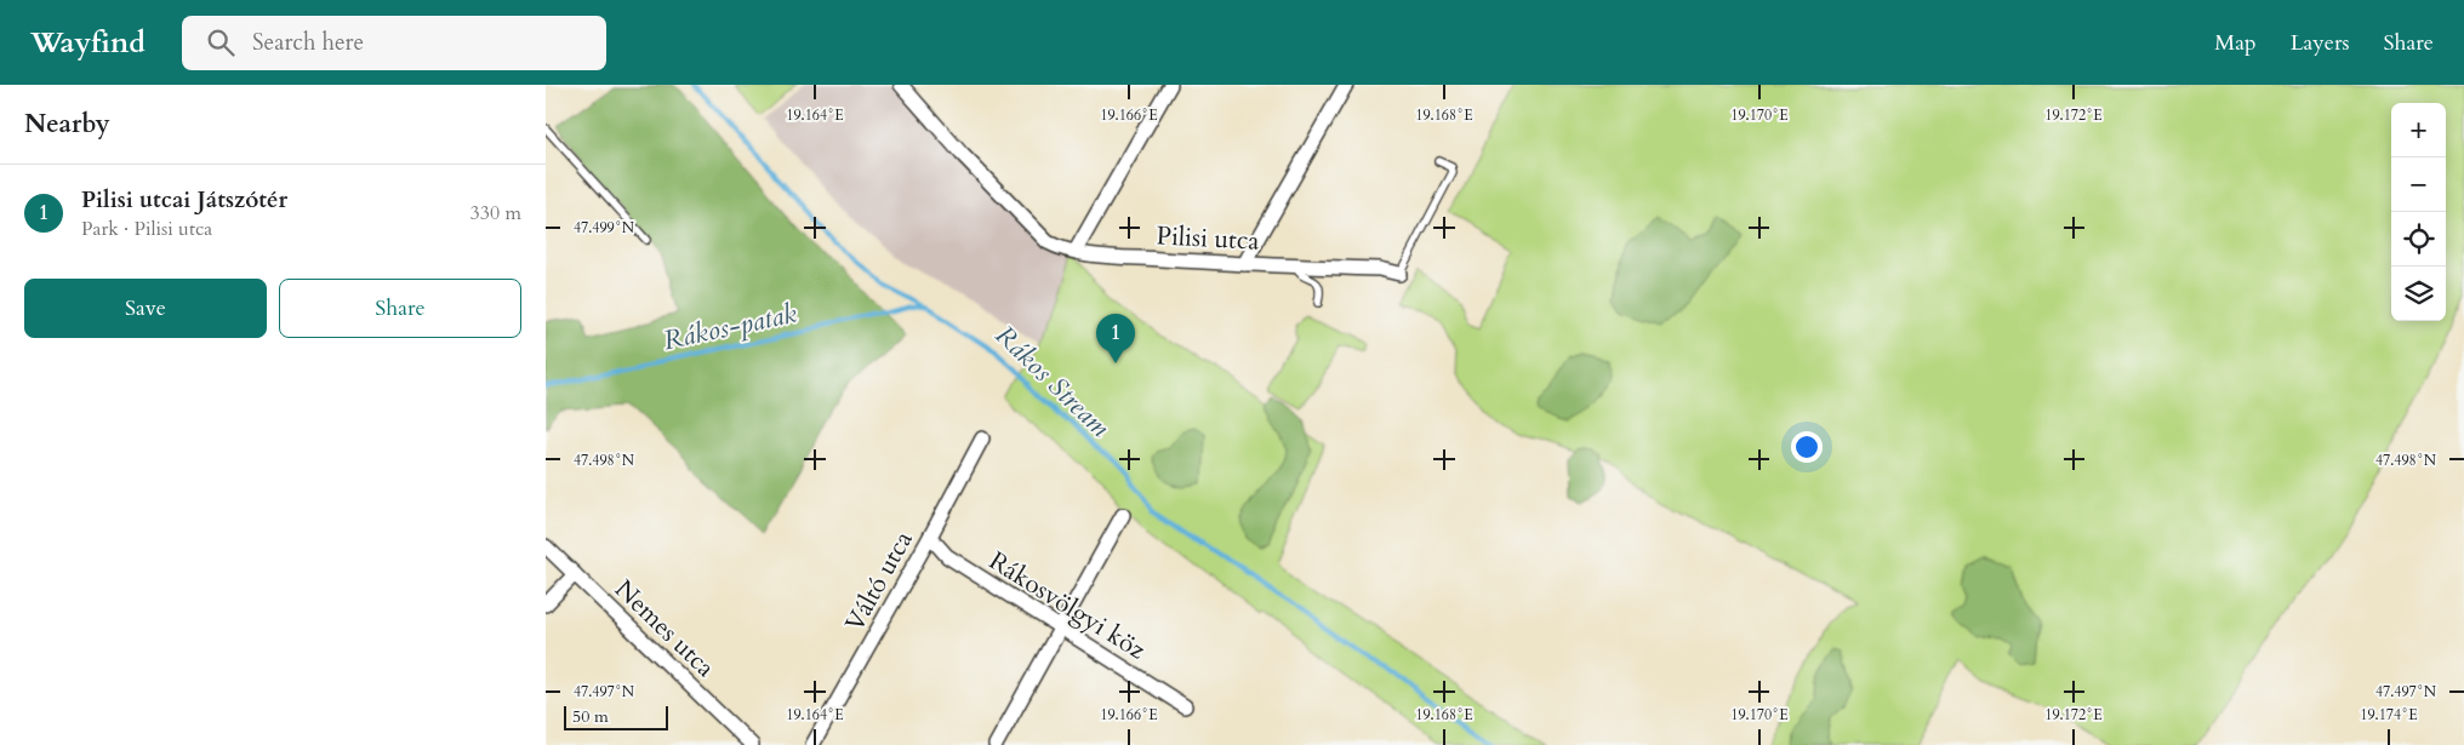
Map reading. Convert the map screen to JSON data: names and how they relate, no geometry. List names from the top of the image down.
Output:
{
  "streets": {
    "street": [
      "Pilisi utca",
      "Váltó utca",
      "Rákosvölgyi köz",
      "Nemes utca"
    ]
  },
  "crossings": [
    ["Váltó utca", "Rákosvölgyi köz"]
  ],
  "water": ["Rákos-patak", "Rákos Stream"],
  "scale_bar": "50 m",
  "page": {
    "header": "Wayfind",
    "search": "Search here",
    "nav": ["Map", "Layers", "Share"],
    "heading": "Nearby",
    "map_buttons": ["+", "−"],
    "list": [
      {
        "mark": "1",
        "name": "Pilisi utcai Játszótér",
        "note": "Park · Pilisi utca",
        "value": "330 m"
      }
    ],
    "buttons": ["Save", "Share"],
    "pins": "1",
    "scale": "50 m"
  },
  "coordinates": [
    "19.164°E",
    "19.166°E",
    "19.168°E",
    "19.170°E",
    "19.172°E",
    "47.499°N",
    "47.498°N",
    "47.497°N",
    "19.174°E"
  ]
}
